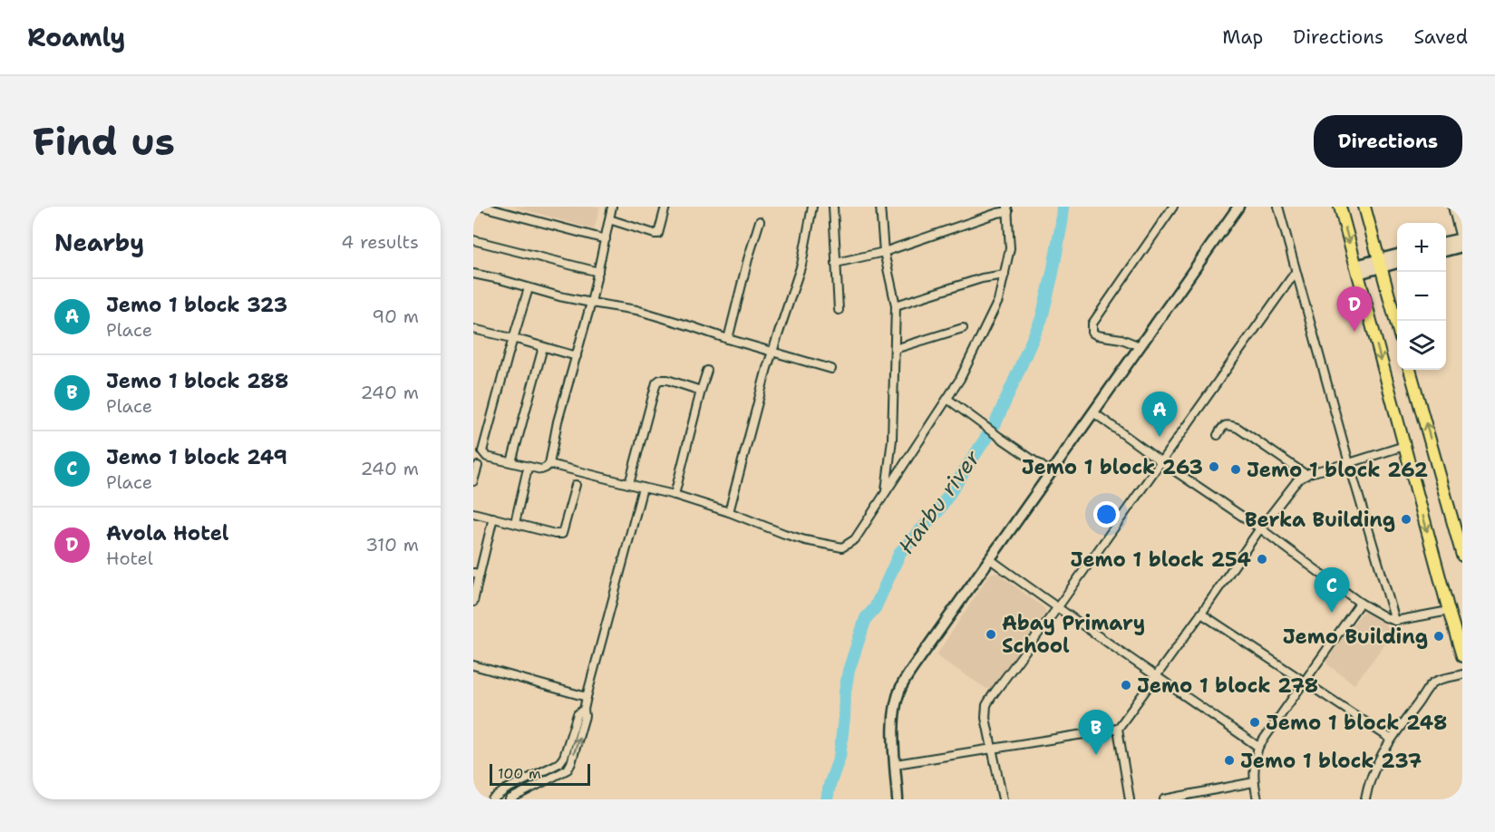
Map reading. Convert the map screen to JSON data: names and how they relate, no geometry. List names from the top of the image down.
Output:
{
  "water": ["Harbu river"],
  "places": [
    "Jemo 1 block 263",
    "Jemo 1 block 262",
    "Berka Building",
    "Jemo 1 block 254",
    "Abay Primary School",
    "Jemo Building",
    "Jemo 1 block 278",
    "Jemo 1 block 248",
    "Jemo 1 block 237"
  ],
  "scale_bar": "100 m",
  "page": {
    "header": "Roamly",
    "nav": ["Map", "Directions", "Saved"],
    "buttons": "Directions",
    "title": "Find us",
    "heading": ["Nearby", "4 results"],
    "map_buttons": ["+", "−"],
    "list": [
      {
        "mark": "A",
        "name": "Jemo 1 block 323",
        "note": "Place",
        "value": "90 m"
      },
      {
        "mark": "B",
        "name": "Jemo 1 block 288",
        "note": "Place",
        "value": "240 m"
      },
      {
        "mark": "C",
        "name": "Jemo 1 block 249",
        "note": "Place",
        "value": "240 m"
      },
      {
        "mark": "D",
        "name": "Avola Hotel",
        "note": "Hotel",
        "value": "310 m"
      }
    ],
    "pins": [
      "D",
      "A",
      "C",
      "B"
    ],
    "scale": "100 m"
  }
}
